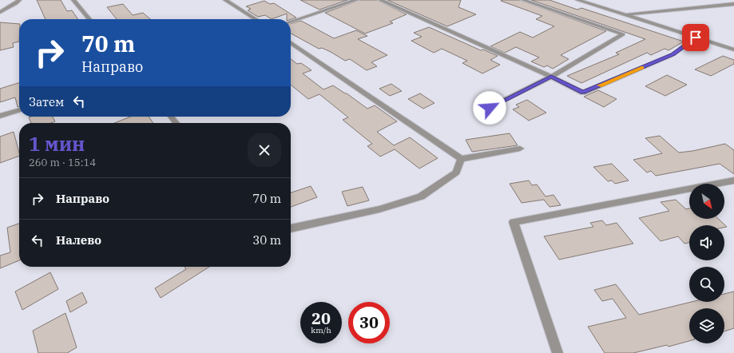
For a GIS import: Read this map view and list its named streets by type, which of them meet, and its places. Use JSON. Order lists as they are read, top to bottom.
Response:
{
  "north": "bottom right",
  "page": {
    "turn": ["70 m", "Направо"],
    "then": "Затем",
    "heading": ["1 мин", "260 m · 15:14"],
    "list": [
      {
        "name": "Направо",
        "value": "70 m"
      },
      {
        "name": "Налево",
        "value": "30 m"
      }
    ],
    "speed": "20 km/h",
    "limit": "30"
  }
}
